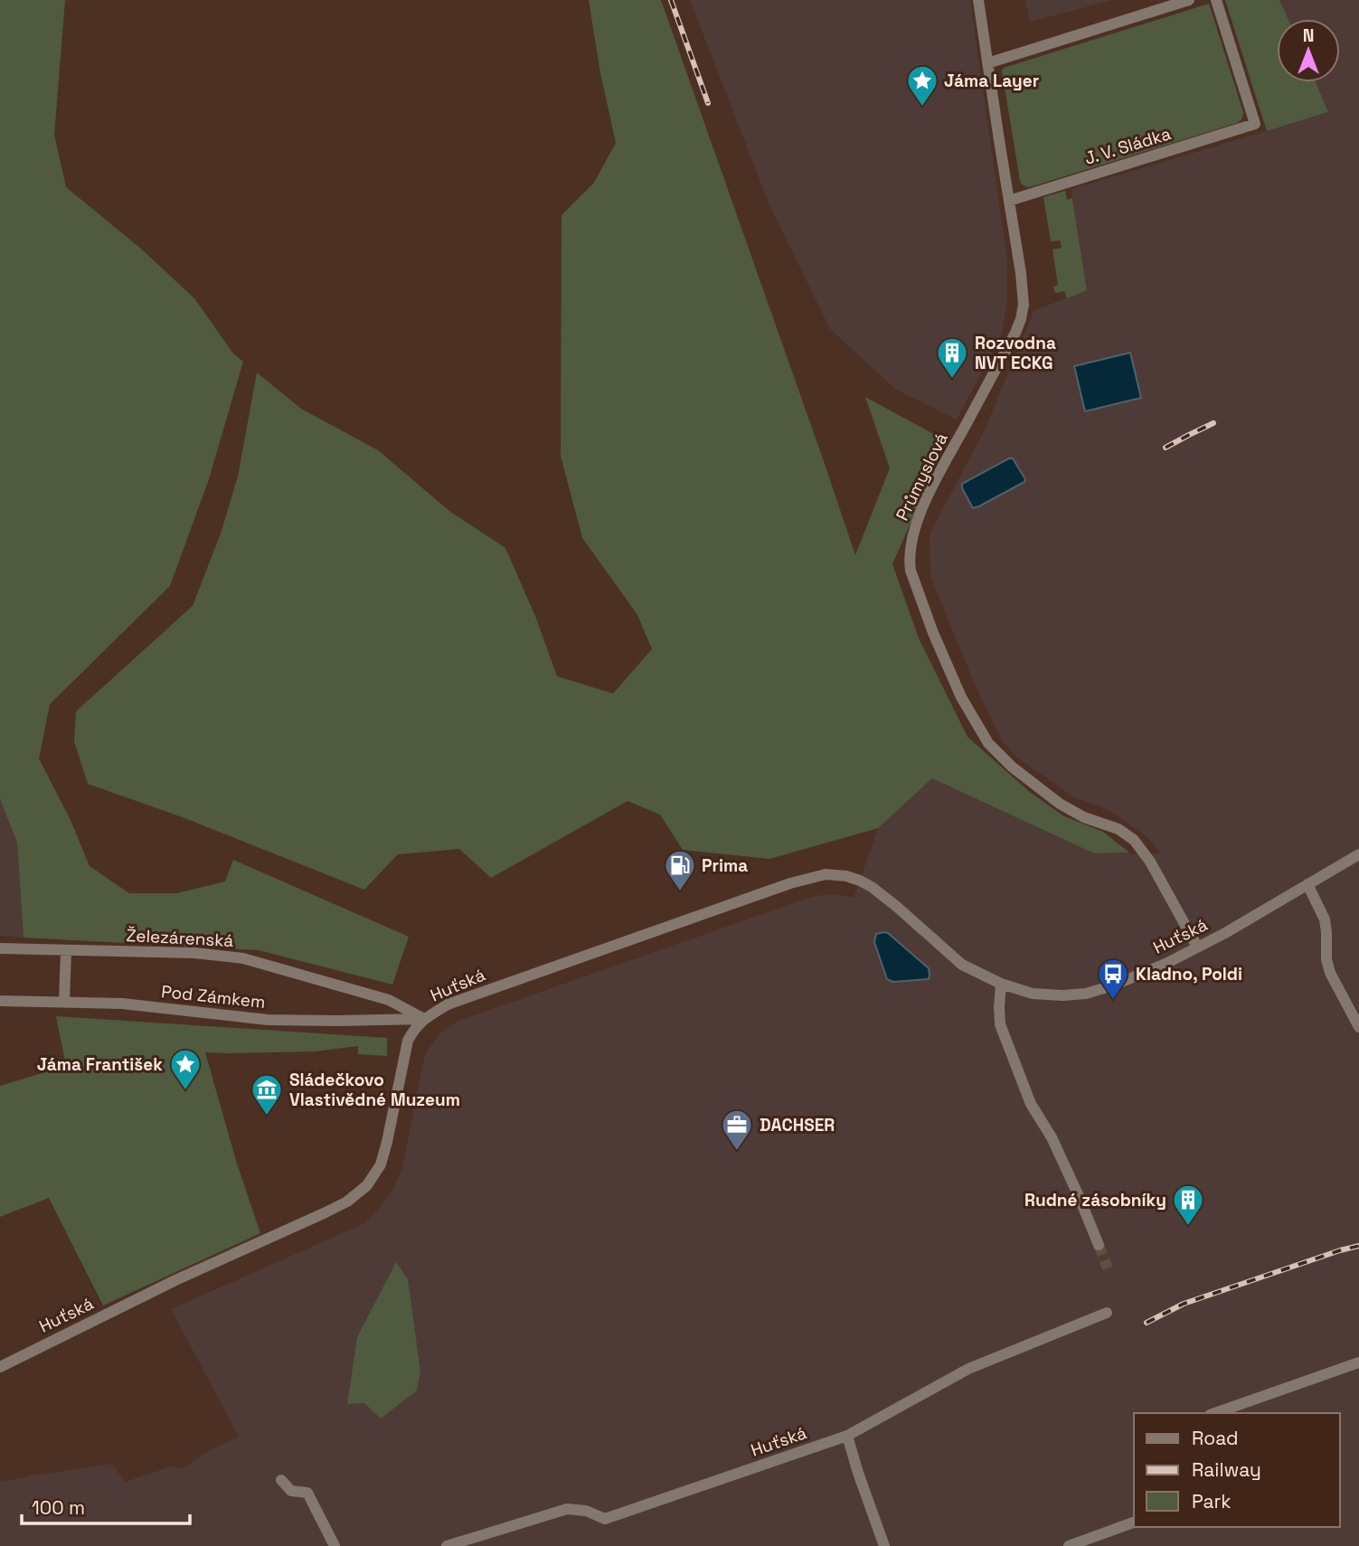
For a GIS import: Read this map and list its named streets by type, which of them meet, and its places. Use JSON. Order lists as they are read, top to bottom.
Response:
{
  "streets": {
    "street": [
      "J. V. Sládka",
      "Průmyslová",
      "Huťská",
      "Železárenská",
      "Pod Zámkem"
    ]
  },
  "crossings": [
    ["J. V. Sládka", "Průmyslová"],
    ["Průmyslová", "Huťská"],
    ["Huťská", "Železárenská"],
    ["Huťská", "Pod Zámkem"],
    ["Železárenská", "Pod Zámkem"]
  ],
  "places": {
    "place": ["Jáma Layer", "Jáma František"],
    "building": ["Rozvodna NVT ECKG", "Rudné zásobníky"],
    "fuel station": ["Prima"],
    "bus stop": ["Kladno, Poldi"],
    "museum": ["Sládečkovo Vlastivědné Muzeum"],
    "office": ["DACHSER"]
  },
  "legend": ["Road", "Railway", "Park"],
  "scale_bar": "100 m",
  "north": "top"
}
